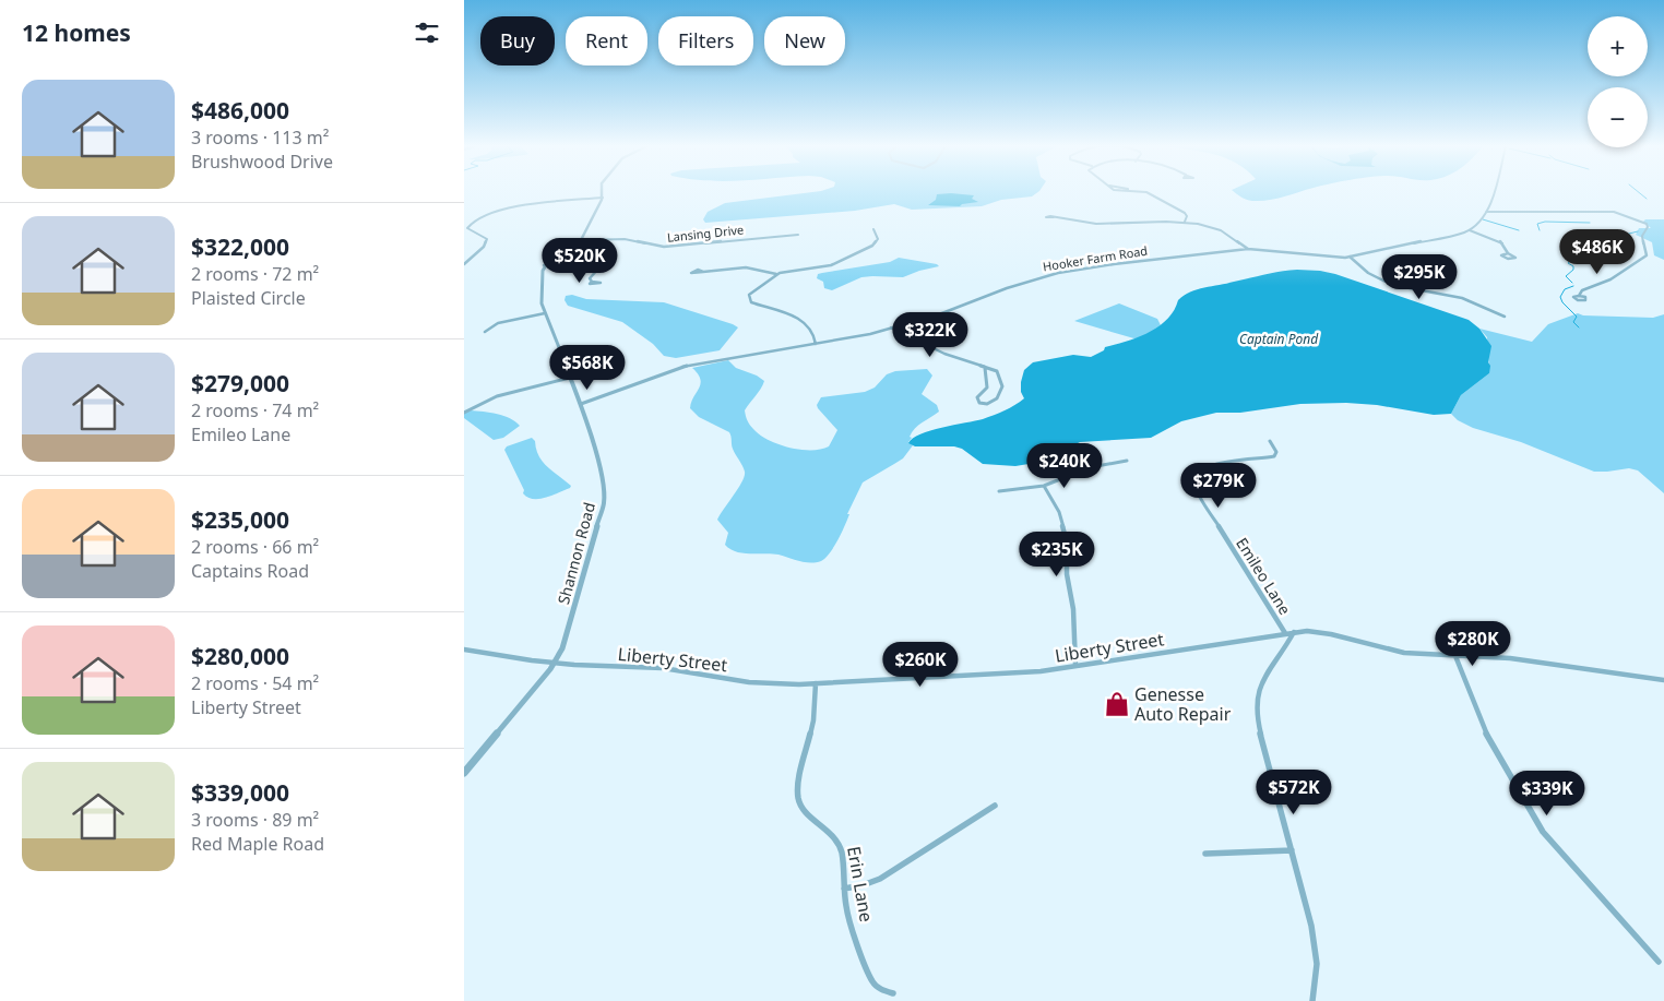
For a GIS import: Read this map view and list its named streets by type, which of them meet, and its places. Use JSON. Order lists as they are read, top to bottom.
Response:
{
  "streets": {
    "street": [
      "Lansing Drive",
      "Hooker Farm Road",
      "Shannon Road",
      "Emileo Lane",
      "Liberty Street",
      "Erin Lane"
    ]
  },
  "crossings": [
    ["Hooker Farm Road", "Shannon Road"],
    ["Shannon Road", "Liberty Street"],
    ["Emileo Lane", "Liberty Street"],
    ["Liberty Street", "Erin Lane"]
  ],
  "water": ["Captain Pond"],
  "places": {
    "shop": ["Genesse Auto Repair"]
  },
  "page": {
    "heading": "12 homes",
    "map_buttons": ["+", "−"],
    "chip": [
      "Buy",
      "Rent",
      "Filters",
      "New"
    ],
    "list": [
      {
        "name": "$486,000",
        "note": "3 rooms · 113 m² · Brushwood Drive"
      },
      {
        "name": "$322,000",
        "note": "2 rooms · 72 m² · Plaisted Circle"
      },
      {
        "name": "$279,000",
        "note": "2 rooms · 74 m² · Emileo Lane"
      },
      {
        "name": "$235,000",
        "note": "2 rooms · 66 m² · Captains Road"
      },
      {
        "name": "$280,000",
        "note": "2 rooms · 54 m² · Liberty Street"
      },
      {
        "name": "$339,000",
        "note": "3 rooms · 89 m² · Red Maple Road"
      }
    ],
    "price": [
      "$486K",
      "$520K",
      "$295K",
      "$322K",
      "$568K",
      "$240K",
      "$279K",
      "$235K",
      "$280K",
      "$260K",
      "$572K",
      "$339K"
    ]
  }
}
